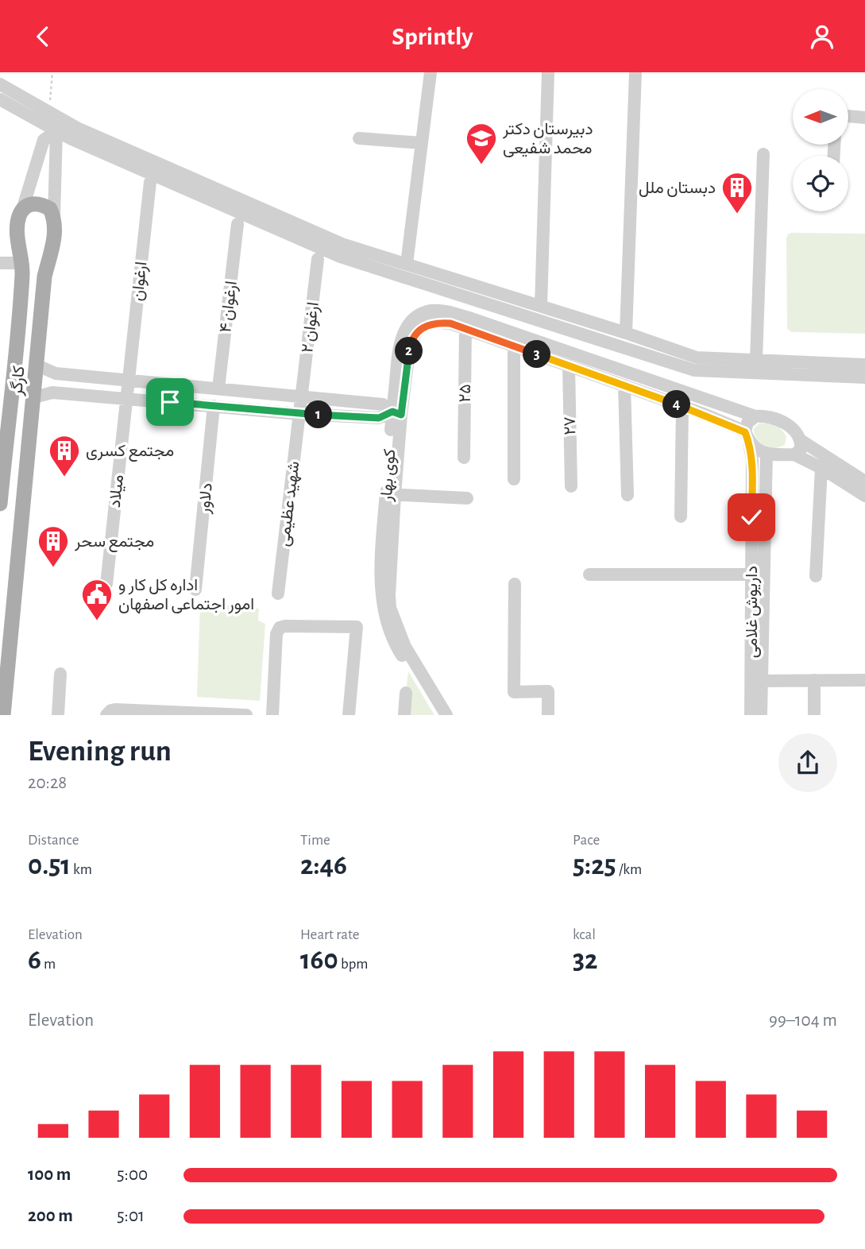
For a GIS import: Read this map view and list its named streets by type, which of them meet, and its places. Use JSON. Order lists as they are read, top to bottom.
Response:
{
  "streets": {
    "main road": ["کارگر"],
    "street": [
      "ارغوان",
      "ارغوان ۴",
      "ارغوان ۲",
      "۲۵",
      "۲۷",
      "کوی بهار",
      "میلاد",
      "دلاور",
      "شهید عظیمی",
      "داریوش غلامی"
    ]
  },
  "crossings": [
    ["ارغوان", "میلاد"],
    ["ارغوان ۲", "شهید عظیمی"],
    ["۲۵", "کوی بهار"],
    ["۲۷", "کوی بهار"],
    ["کوی بهار", "داریوش غلامی"]
  ],
  "places": {
    "school or university": ["دبیرستان دکتر محمد شفیعی"],
    "building": ["دبستان ملل", "مجتمع کسری", "مجتمع سحر"],
    "public building": ["اداره کل کار و امور اجتماعی اصفهان"]
  },
  "north": "left",
  "page": {
    "header": "Sprintly",
    "pins": [
      "2",
      "3",
      "4",
      "1"
    ],
    "heading": ["Evening run", "20:28"],
    "stats": [
      ["Distance", "0.51 km"],
      ["Time", "2:46"],
      ["Pace", "5:25 /km"],
      ["Elevation", "6 m"],
      ["Heart rate", "160 bpm"],
      ["kcal", "32"]
    ],
    "chart": ["Elevation", "99–104 m"],
    "list": [
      {
        "name": "100 m",
        "note": "5:00"
      },
      {
        "name": "200 m",
        "note": "5:01"
      }
    ]
  }
}
